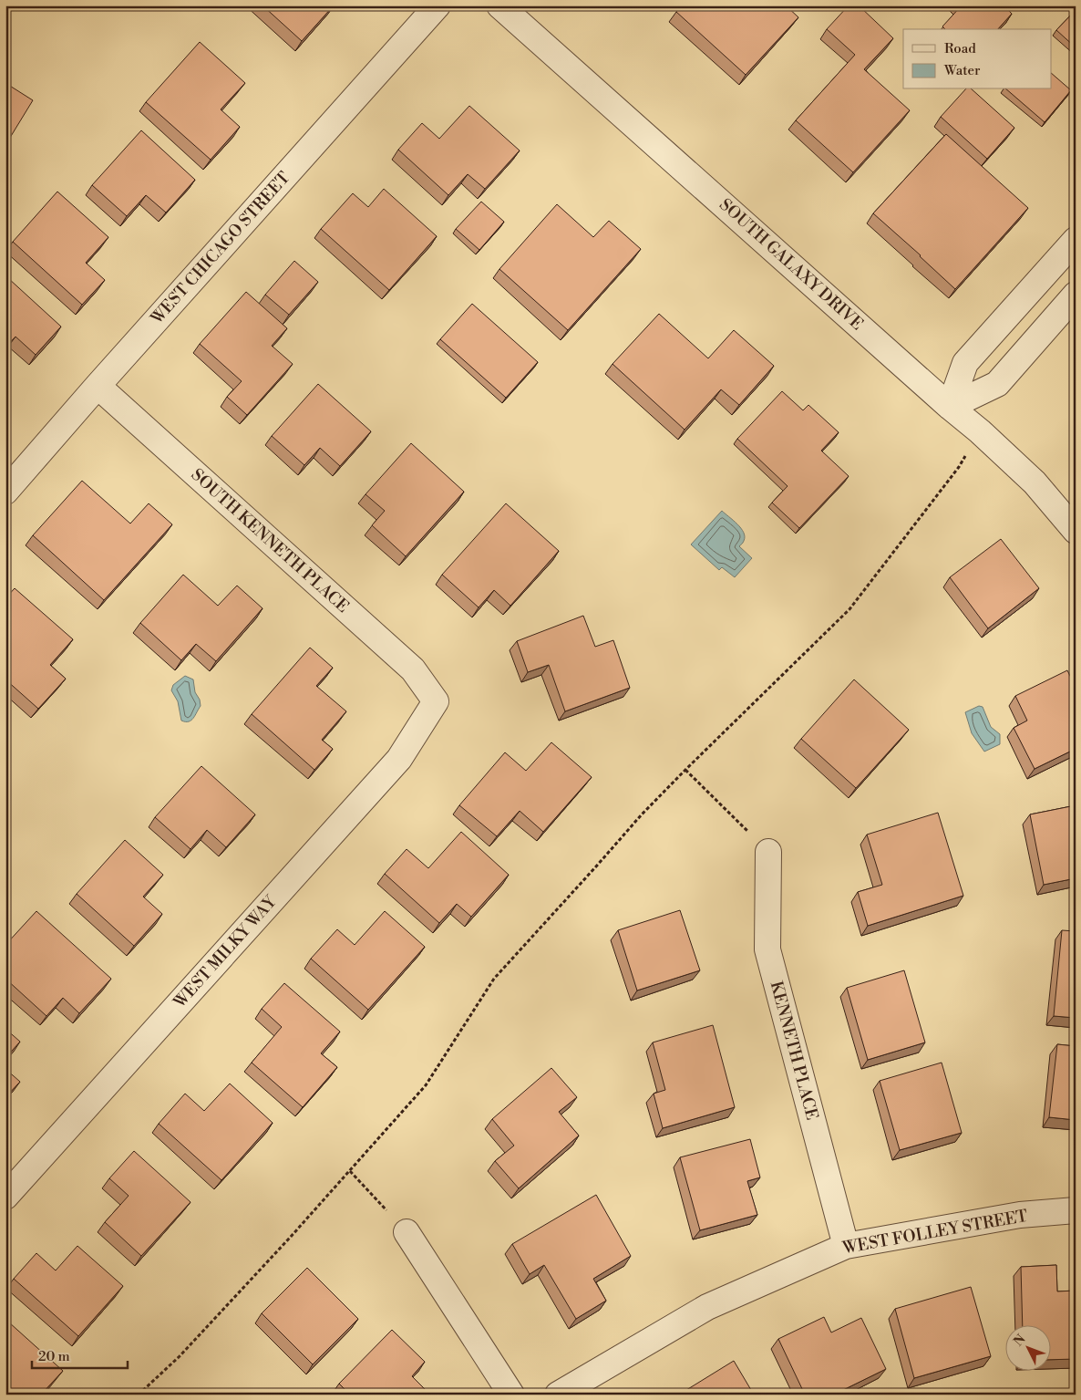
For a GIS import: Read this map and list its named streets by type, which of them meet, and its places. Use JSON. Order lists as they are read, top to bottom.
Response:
{
  "streets": {
    "street": [
      "WEST CHICAGO STREET",
      "SOUTH GALAXY DRIVE",
      "SOUTH KENNETH PLACE",
      "WEST MILKY WAY",
      "KENNETH PLACE",
      "WEST FOLLEY STREET"
    ]
  },
  "crossings": [
    ["WEST CHICAGO STREET", "SOUTH KENNETH PLACE"],
    ["SOUTH KENNETH PLACE", "WEST MILKY WAY"],
    ["KENNETH PLACE", "WEST FOLLEY STREET"]
  ],
  "legend": ["Road", "Water"],
  "scale_bar": "20 m",
  "north": "top left"
}
